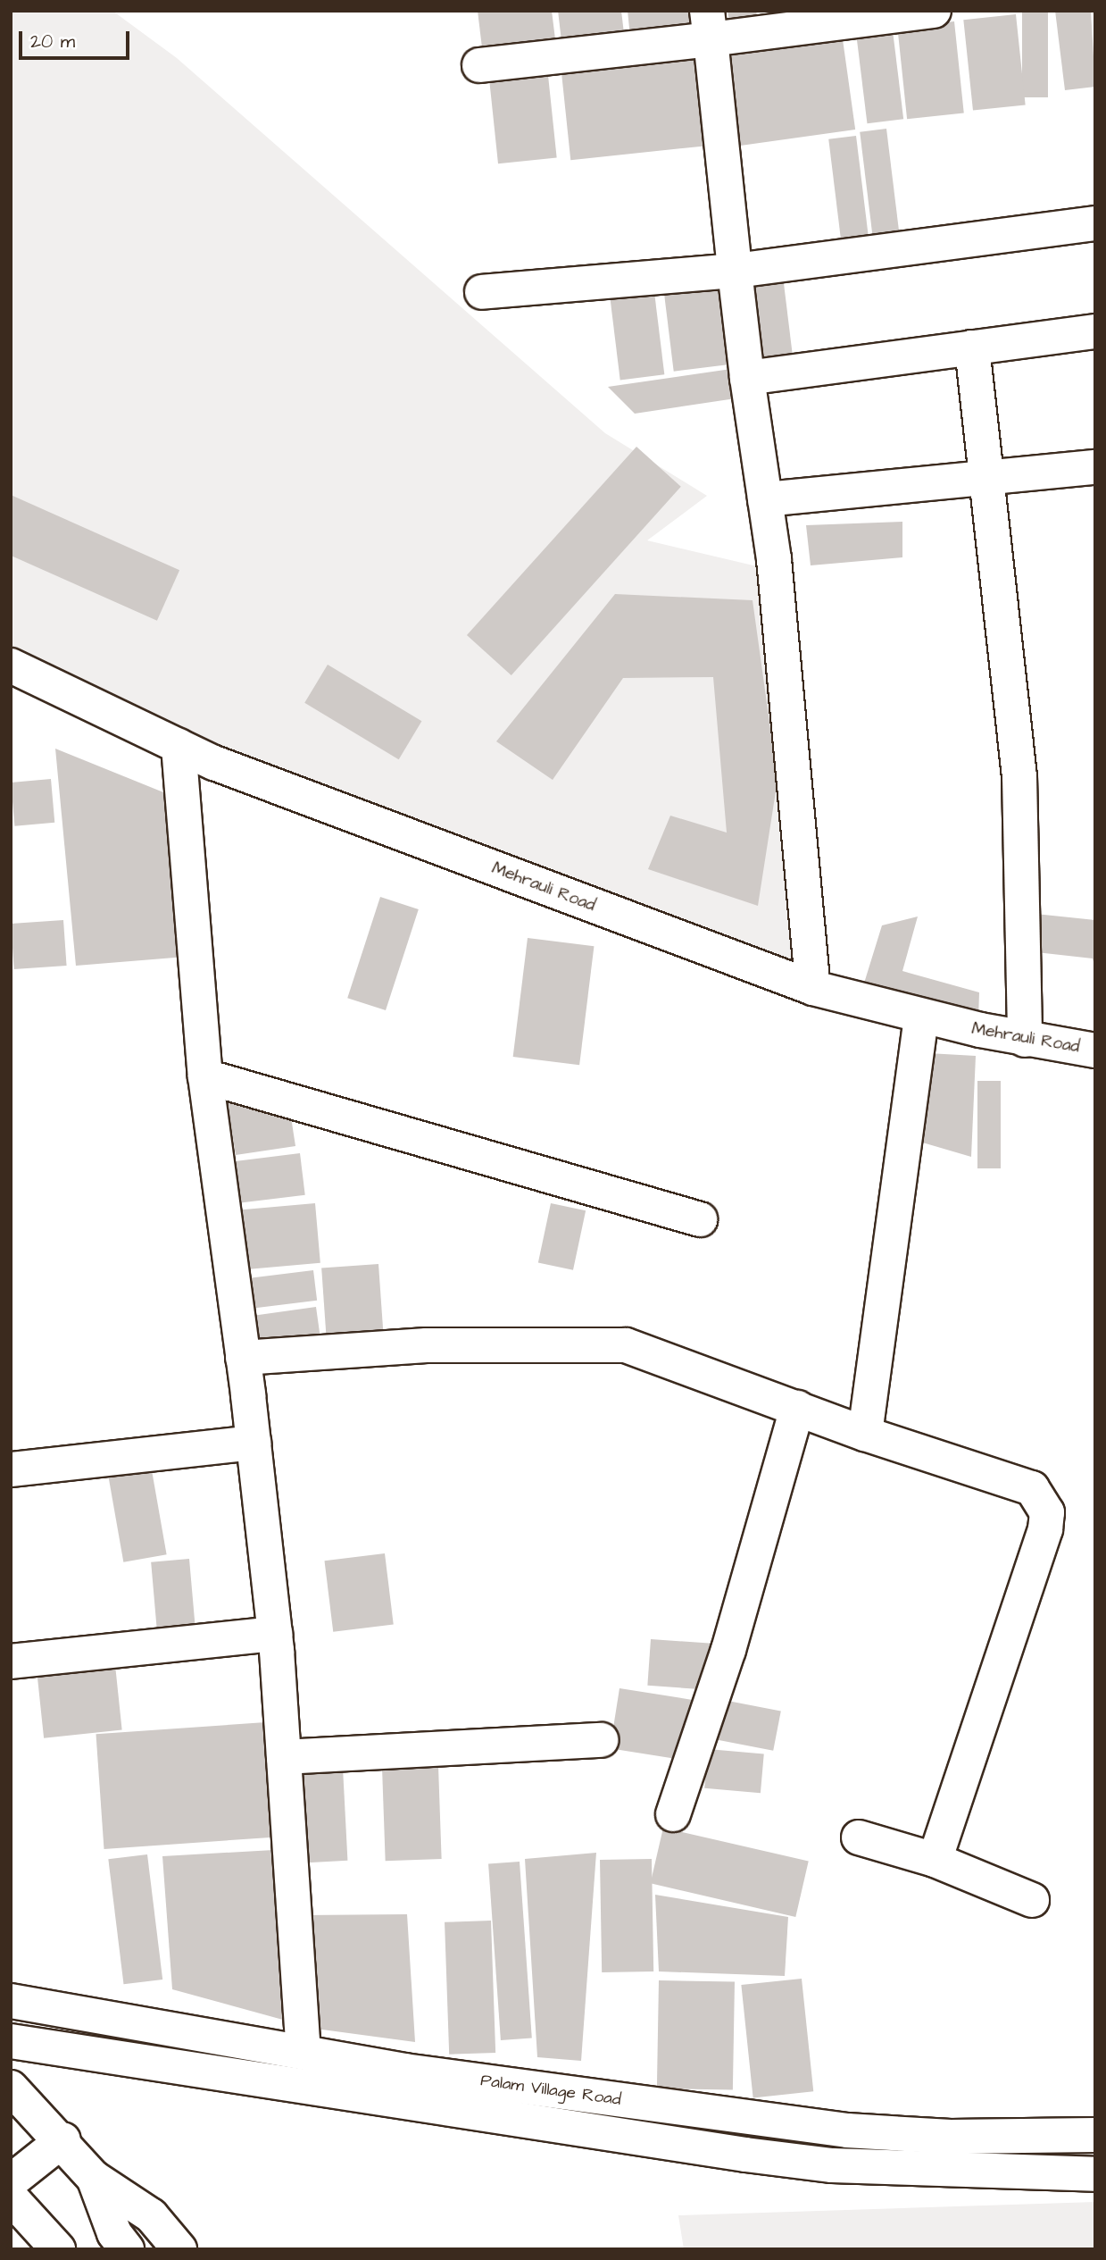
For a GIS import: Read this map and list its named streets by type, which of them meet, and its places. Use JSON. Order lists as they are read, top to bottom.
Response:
{
  "streets": {
    "street": ["Mehrauli Road", "Palam Village Road"]
  },
  "scale_bar": "20 m"
}
